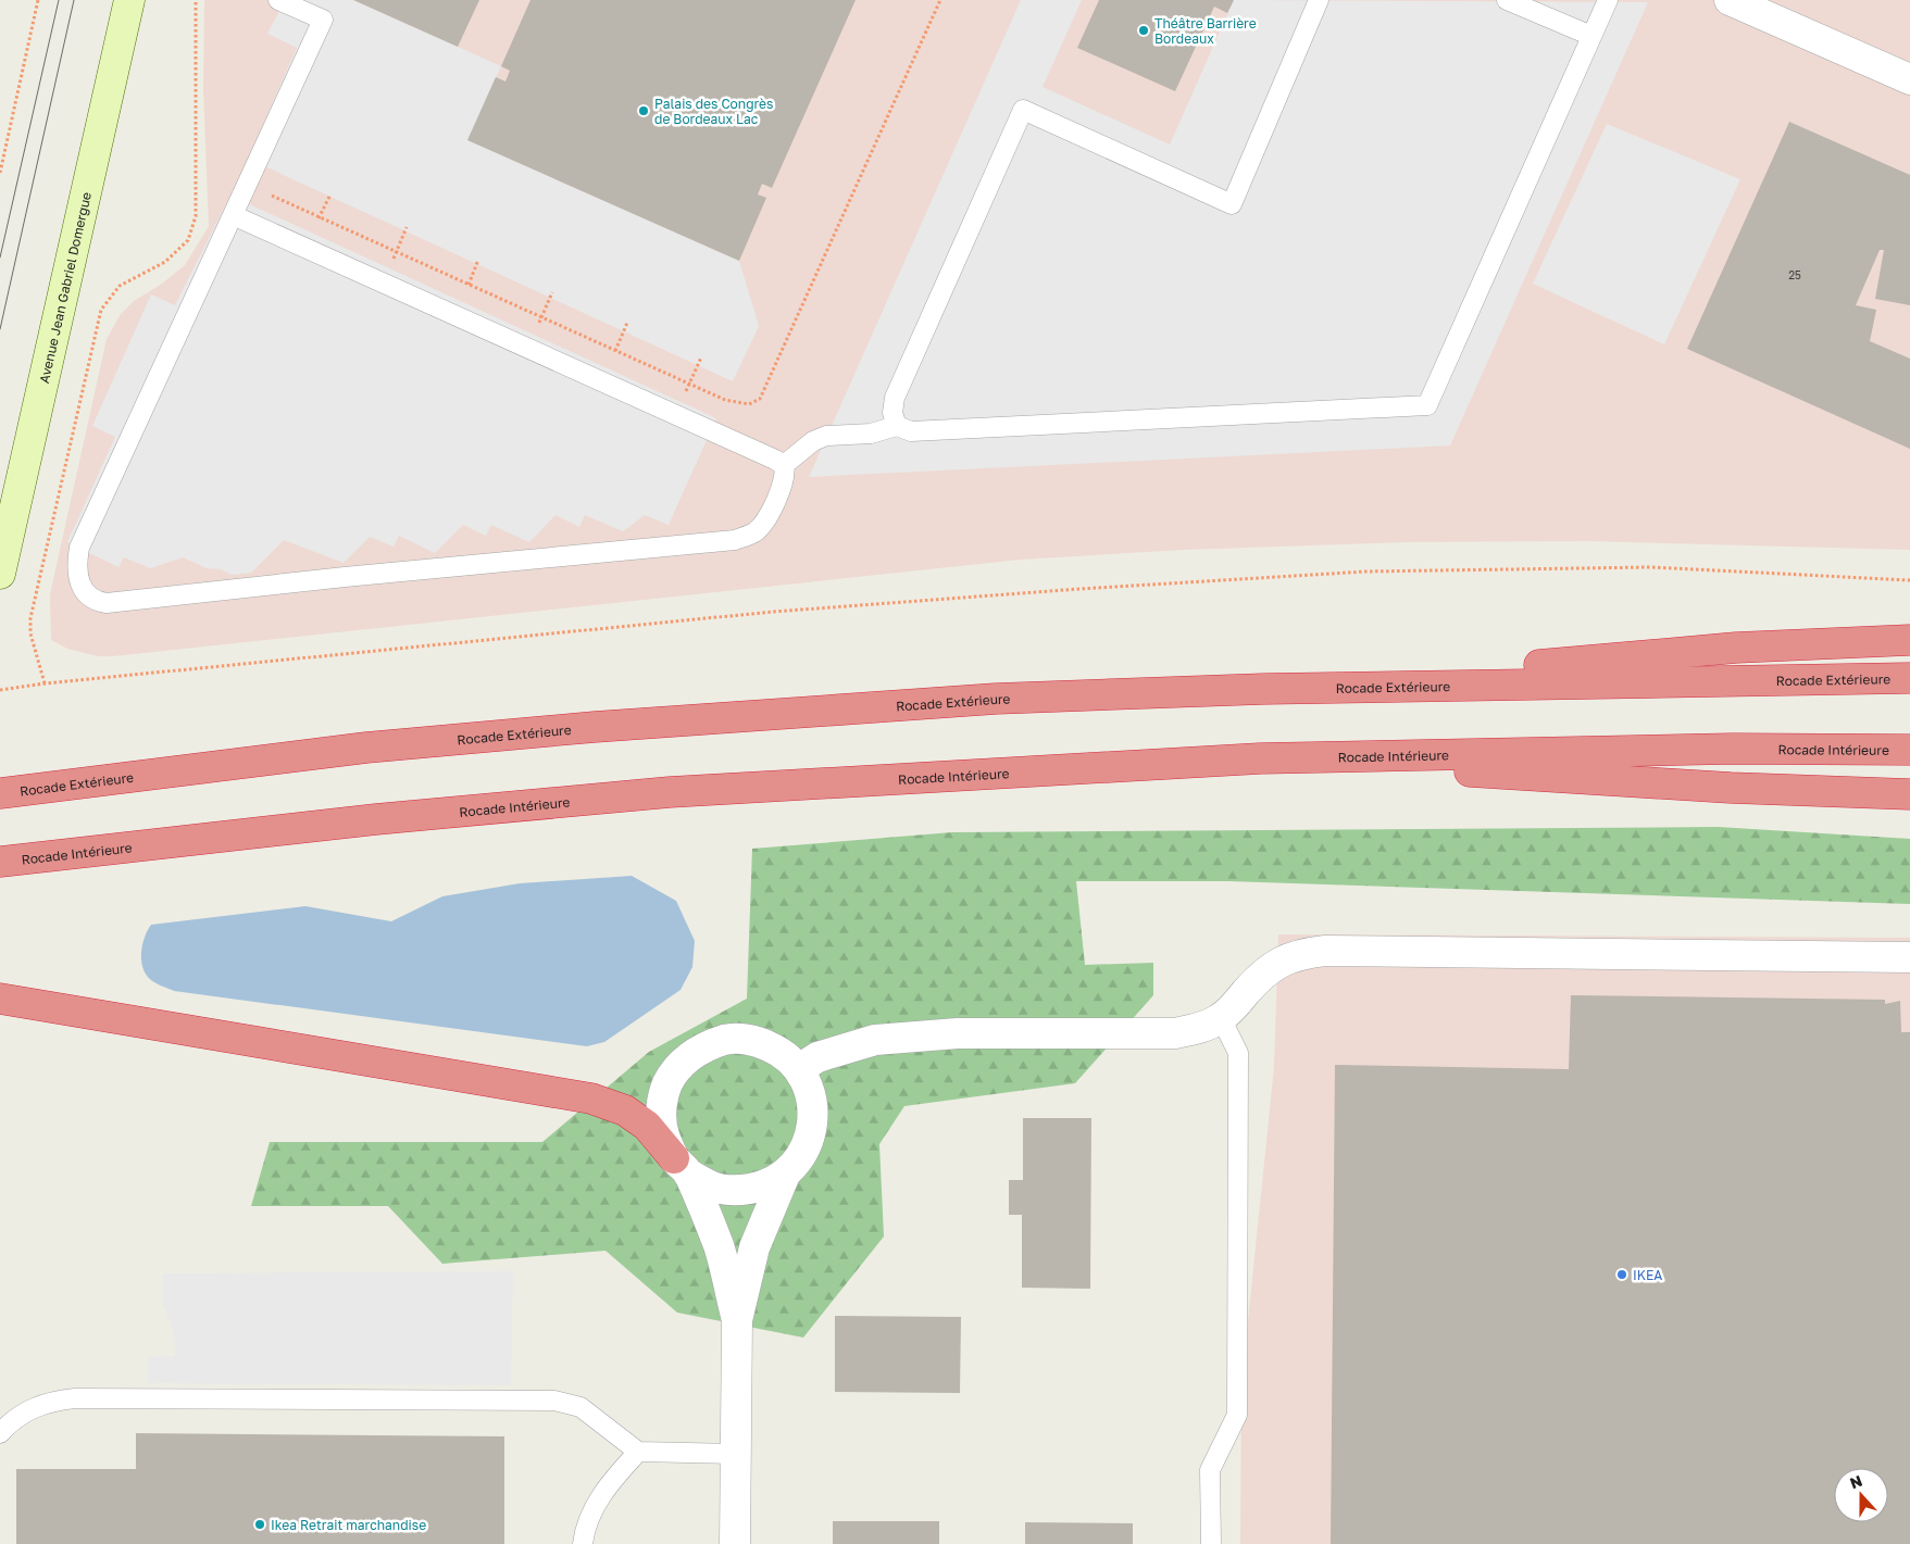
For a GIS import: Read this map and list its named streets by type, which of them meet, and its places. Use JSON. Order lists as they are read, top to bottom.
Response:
{
  "streets": {
    "highway": ["Rocade Extérieure", "Rocade Intérieure"],
    "street": ["Avenue Jean Gabriel Domergue"]
  },
  "places": [
    "Théâtre Barrière Bordeaux",
    "Palais des Congrès de Bordeaux Lac",
    "IKEA",
    "Ikea Retrait marchandise"
  ],
  "house_numbers": ["25"],
  "north": "top"
}
